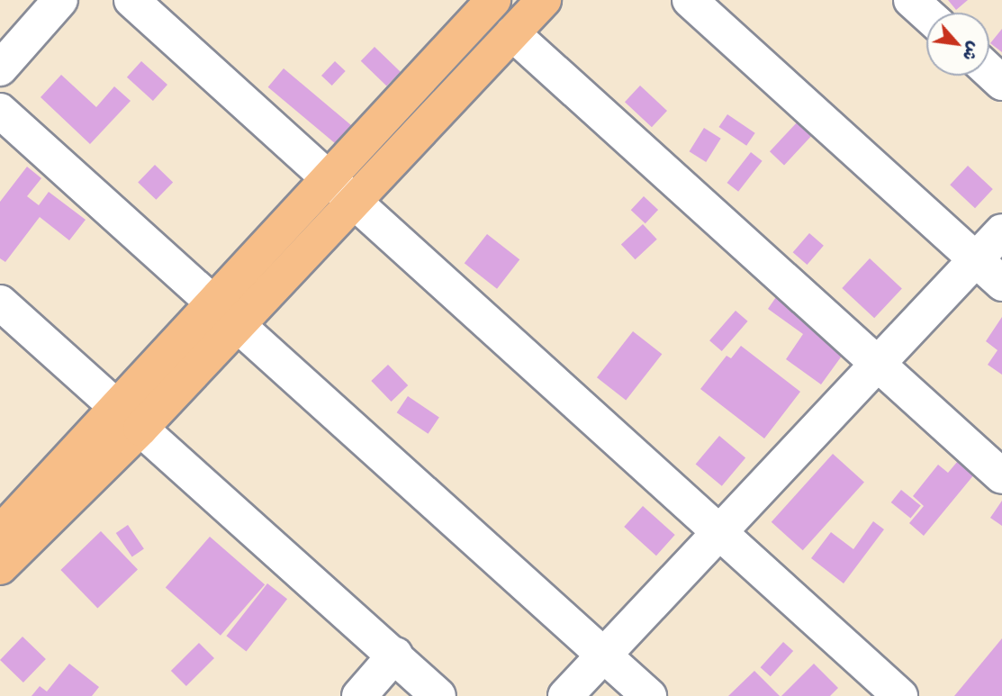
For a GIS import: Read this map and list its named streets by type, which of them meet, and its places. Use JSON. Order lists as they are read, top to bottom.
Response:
{
  "north": "bottom right"
}
